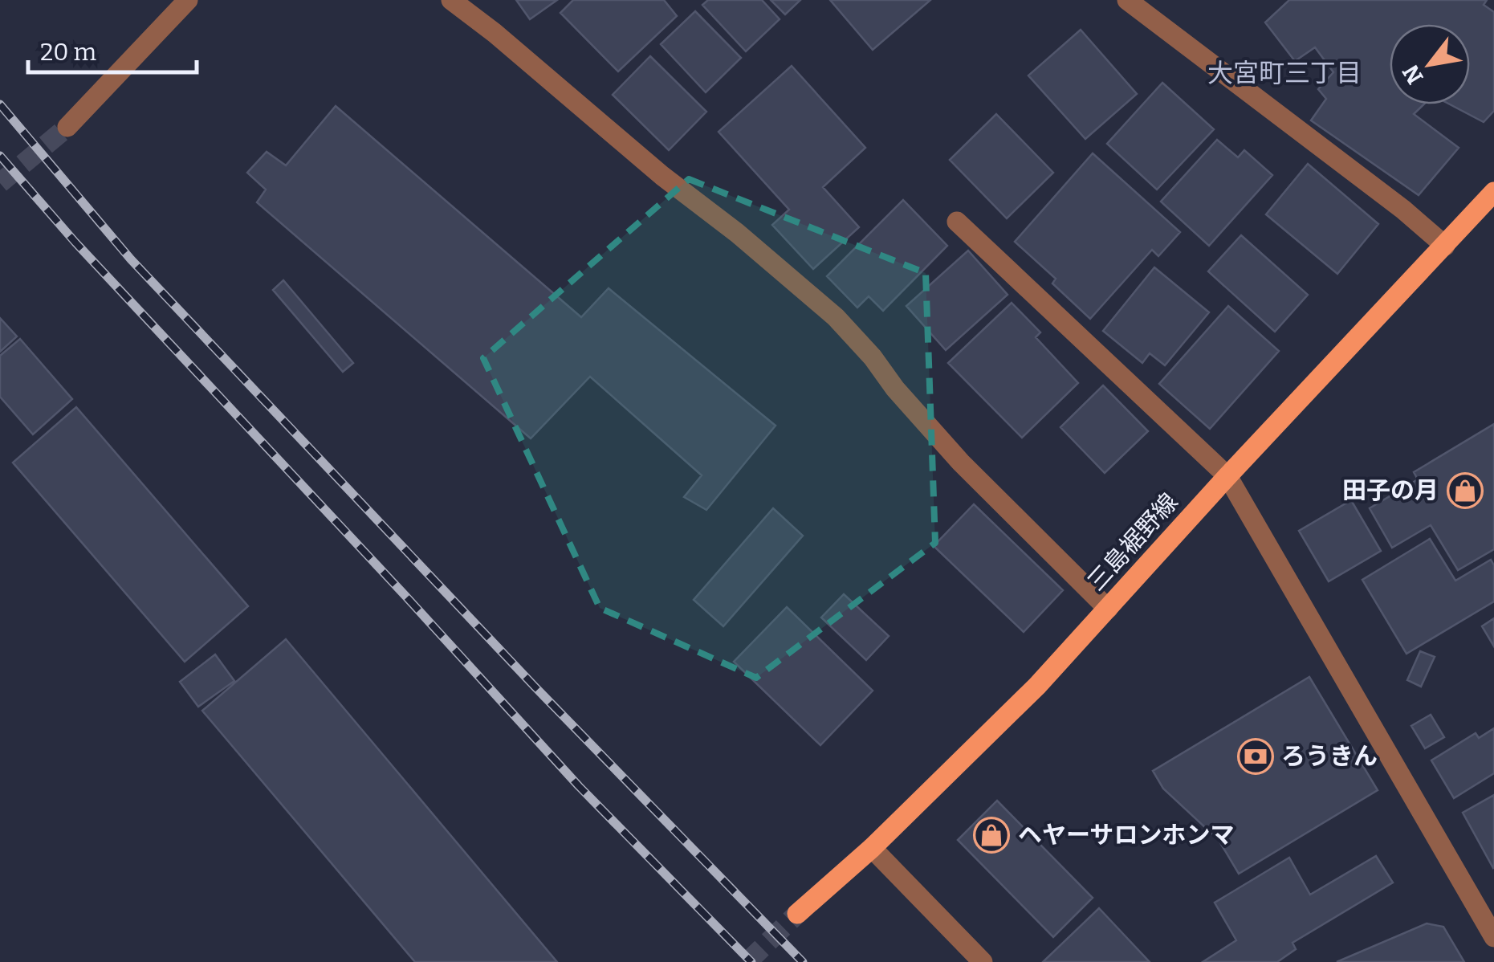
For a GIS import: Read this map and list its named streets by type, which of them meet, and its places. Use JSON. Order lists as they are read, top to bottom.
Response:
{
  "streets": {
    "main road": ["三島裾野線"]
  },
  "districts": ["大宮町三丁目"],
  "places": {
    "shop": ["田子の月", "ヘヤーサロンホンマ"],
    "bank": ["ろうきん"]
  },
  "scale_bar": "20 m",
  "north": "bottom left"
}
